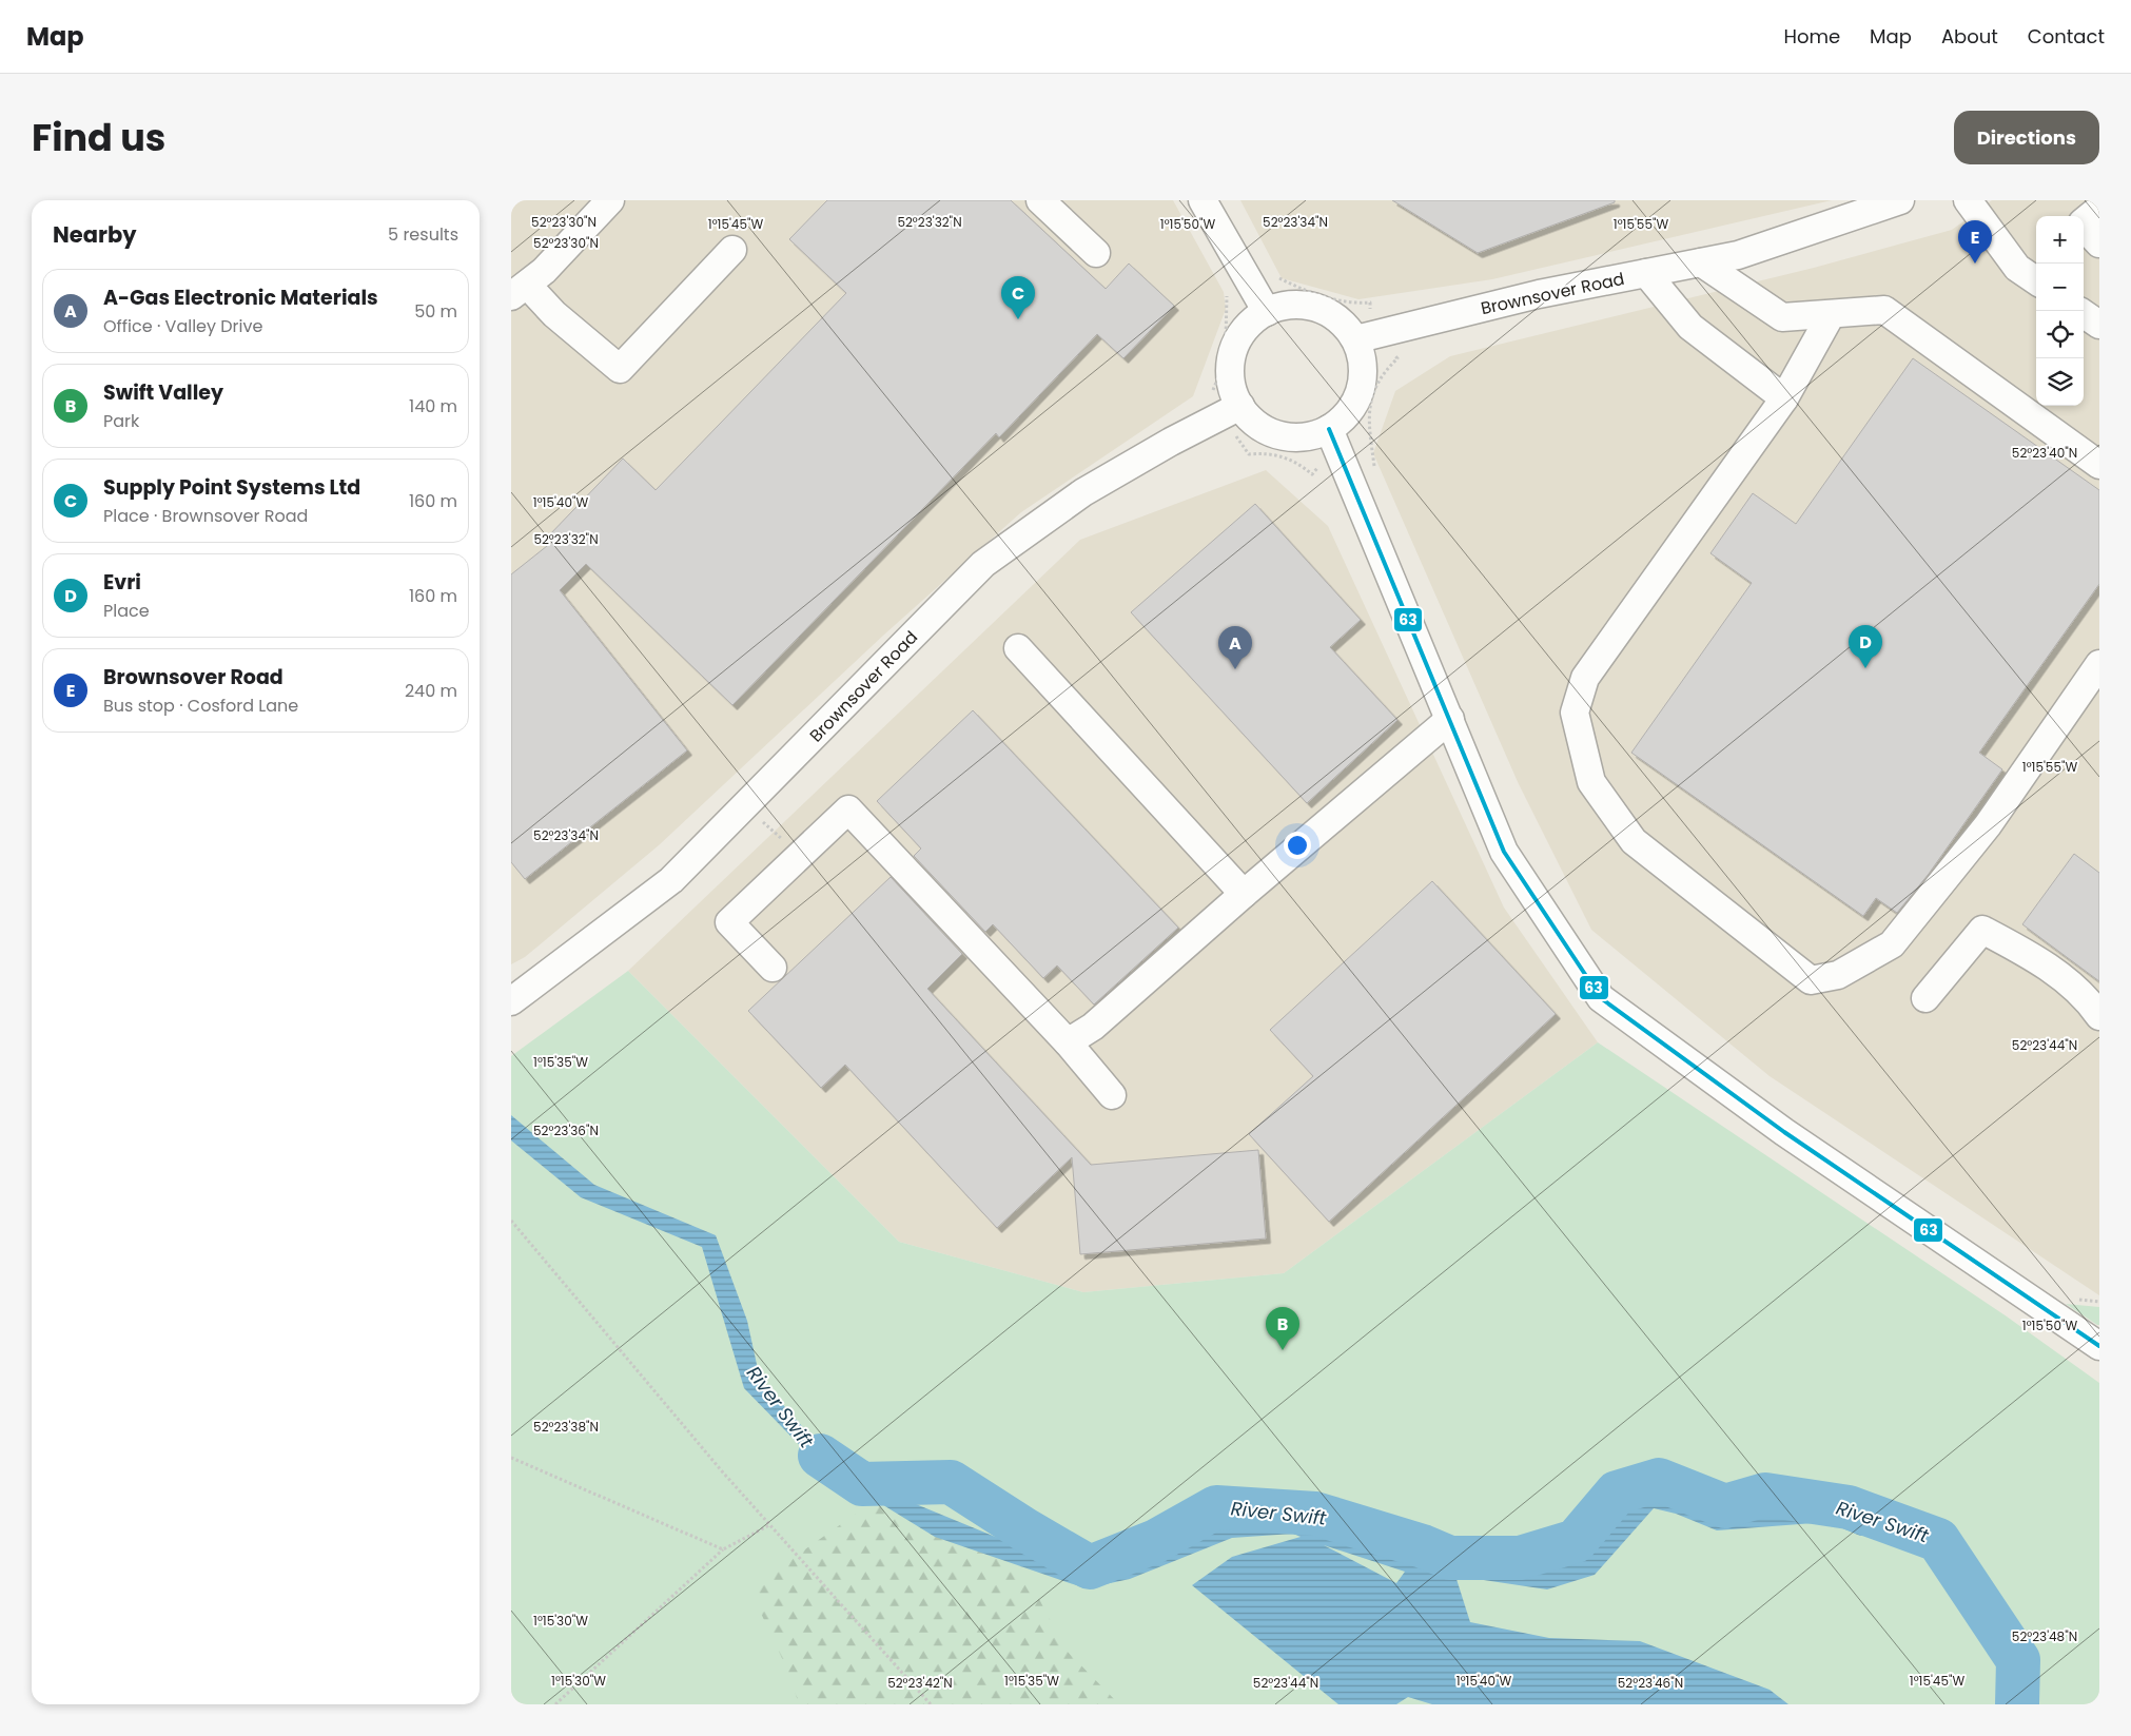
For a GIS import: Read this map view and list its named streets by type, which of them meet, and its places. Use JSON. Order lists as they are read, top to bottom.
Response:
{
  "streets": {
    "street": ["Brownsover Road"]
  },
  "water": ["River Swift"],
  "lines": ["transit line 63"],
  "page": {
    "header": "Map",
    "nav": [
      "Home",
      "Map",
      "About",
      "Contact"
    ],
    "title": "Find us",
    "buttons": "Directions",
    "heading": ["Nearby", "5 results"],
    "map_buttons": ["+", "−"],
    "pins": [
      "E",
      "C",
      "D",
      "A",
      "B"
    ],
    "list": [
      {
        "mark": "A",
        "name": "A-Gas Electronic Materials",
        "note": "Office · Valley Drive",
        "value": "50 m"
      },
      {
        "mark": "B",
        "name": "Swift Valley",
        "note": "Park",
        "value": "140 m"
      },
      {
        "mark": "C",
        "name": "Supply Point Systems Ltd",
        "note": "Place · Brownsover Road",
        "value": "160 m"
      },
      {
        "mark": "D",
        "name": "Evri",
        "note": "Place",
        "value": "160 m"
      },
      {
        "mark": "E",
        "name": "Brownsover Road",
        "note": "Bus stop · Cosford Lane",
        "value": "240 m"
      }
    ]
  },
  "coordinates": [
    "52°23'32\"N",
    "52°23'30\"N",
    "52°23'34\"N",
    "1°15'45\"W",
    "1°15'55\"W",
    "1°15'50\"W",
    "52°23'40\"N",
    "1°15'40\"W",
    "52°23'44\"N",
    "1°15'35\"W",
    "52°23'36\"N",
    "52°23'38\"N",
    "1°15'30\"W",
    "52°23'48\"N",
    "52°23'42\"N",
    "52°23'46\"N"
  ]
}
